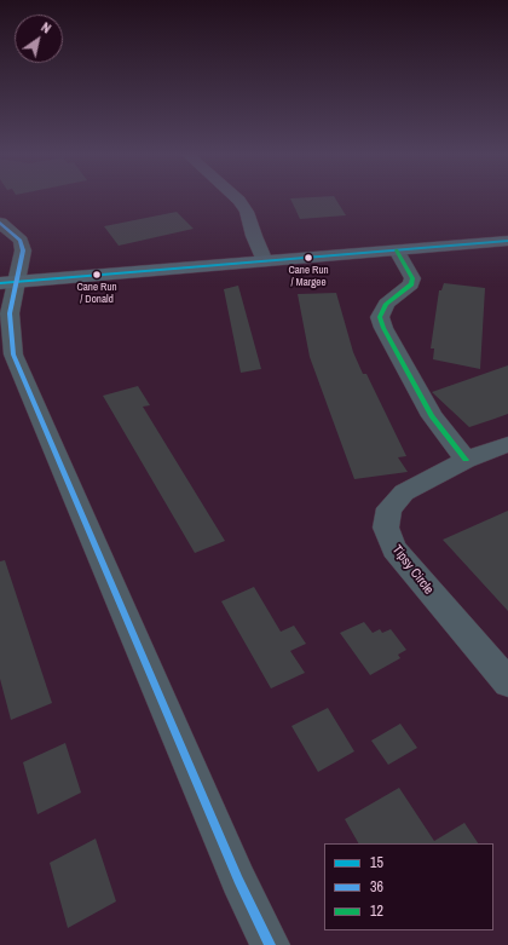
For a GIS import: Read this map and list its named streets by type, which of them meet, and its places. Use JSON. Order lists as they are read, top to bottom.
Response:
{
  "streets": {
    "street": ["Tipsy Circle"]
  },
  "places": ["Cane Run / Margee", "Cane Run / Donald"],
  "lines": ["transit line 36", "transit line 15", "transit line 12"],
  "legend": ["15", "36", "12"],
  "north": "top right"
}
